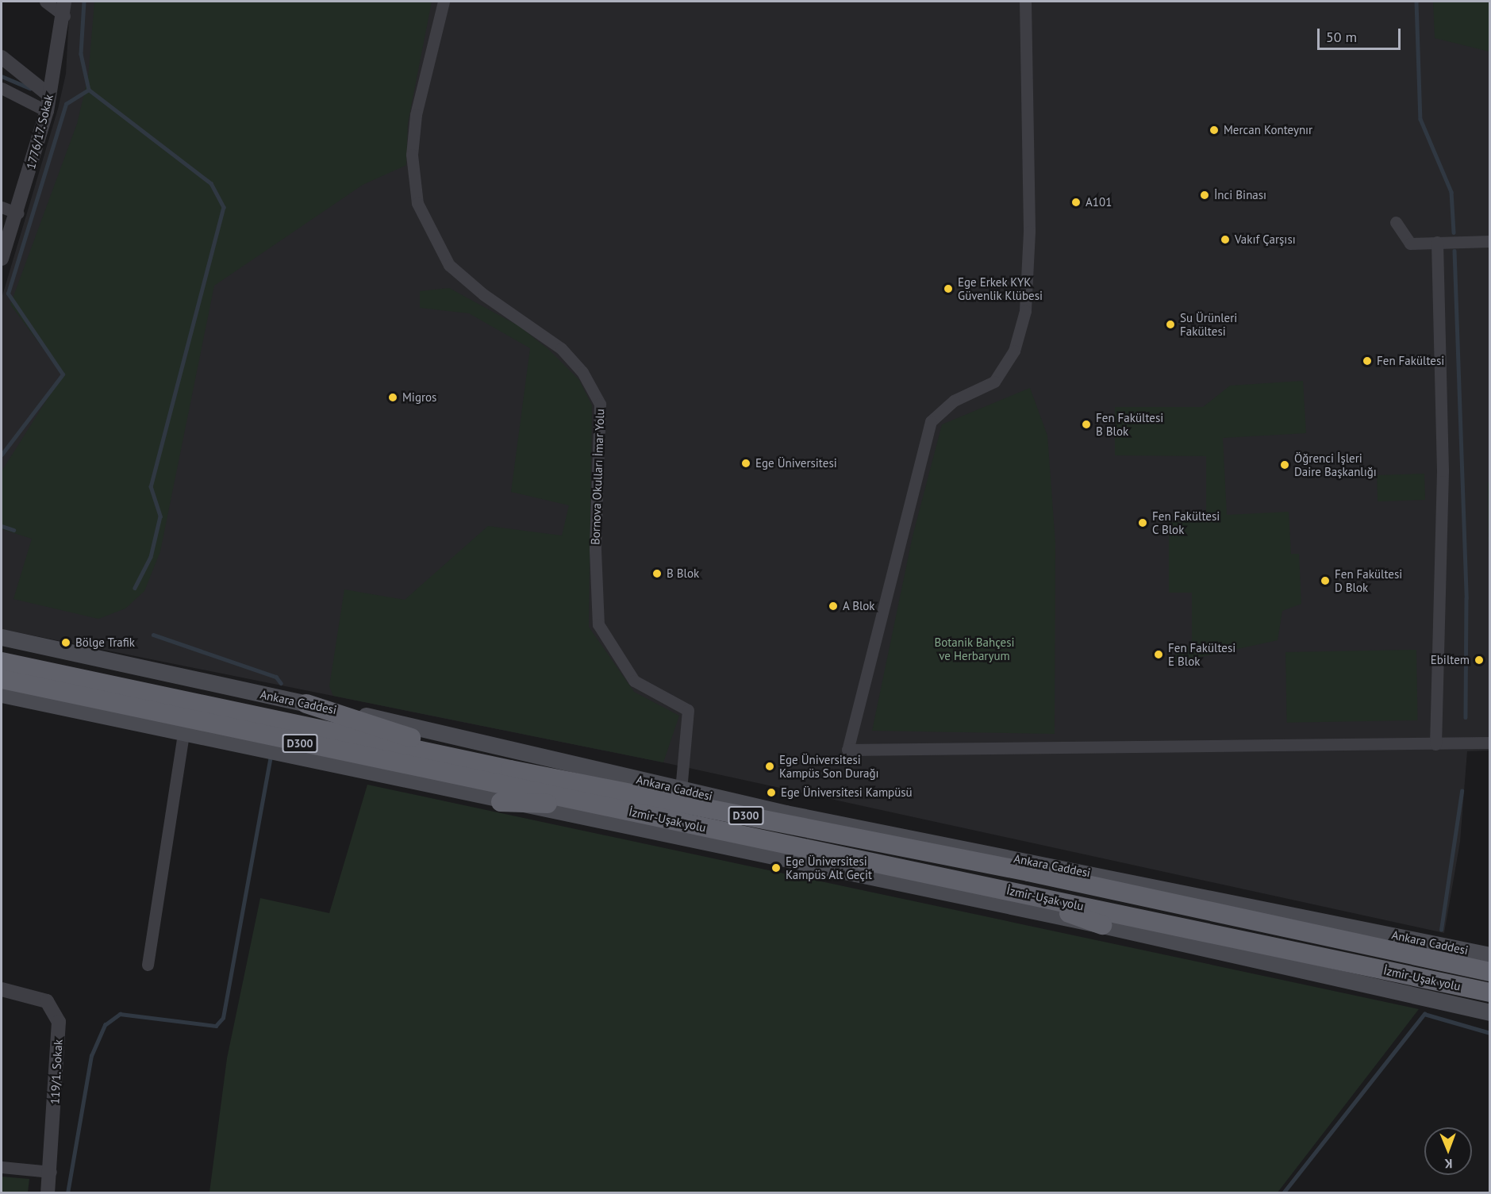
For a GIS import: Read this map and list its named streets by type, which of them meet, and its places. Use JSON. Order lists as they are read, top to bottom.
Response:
{
  "streets": {
    "highway": ["Ankara Caddesi", "D300", "İzmir-Uşak yolu"],
    "street": ["1776/17. Sokak", "Bornova Okulları İmar Yolu", "119/1. Sokak"]
  },
  "crossings": [
    ["Bornova Okulları İmar Yolu", "Ankara Caddesi"],
    ["D300", "İzmir-Uşak yolu"]
  ],
  "parks": ["Botanik Bahçesi ve Herbaryum"],
  "places": [
    "Mercan Konteynır",
    "İnci Binası",
    "A101",
    "Vakıf Çarşısı",
    "Ege Erkek KYK Güvenlik Klübesi",
    "Su Ürünleri Fakültesi",
    "Fen Fakültesi",
    "Migros",
    "Fen Fakültesi B Blok",
    "Ege Üniversitesi",
    "Öğrenci İşleri Daire Başkanlığı",
    "Fen Fakültesi C Blok",
    "B Blok",
    "Fen Fakültesi D Blok",
    "A Blok",
    "Bölge Trafik",
    "Fen Fakültesi E Blok",
    "Ebiltem",
    "Ege Üniversitesi Kampüs Son Durağı",
    "Ege Üniversitesi Kampüsü",
    "Ege Üniversitesi Kampüs Alt Geçit"
  ],
  "scale_bar": "50 m",
  "north": "bottom"
}
